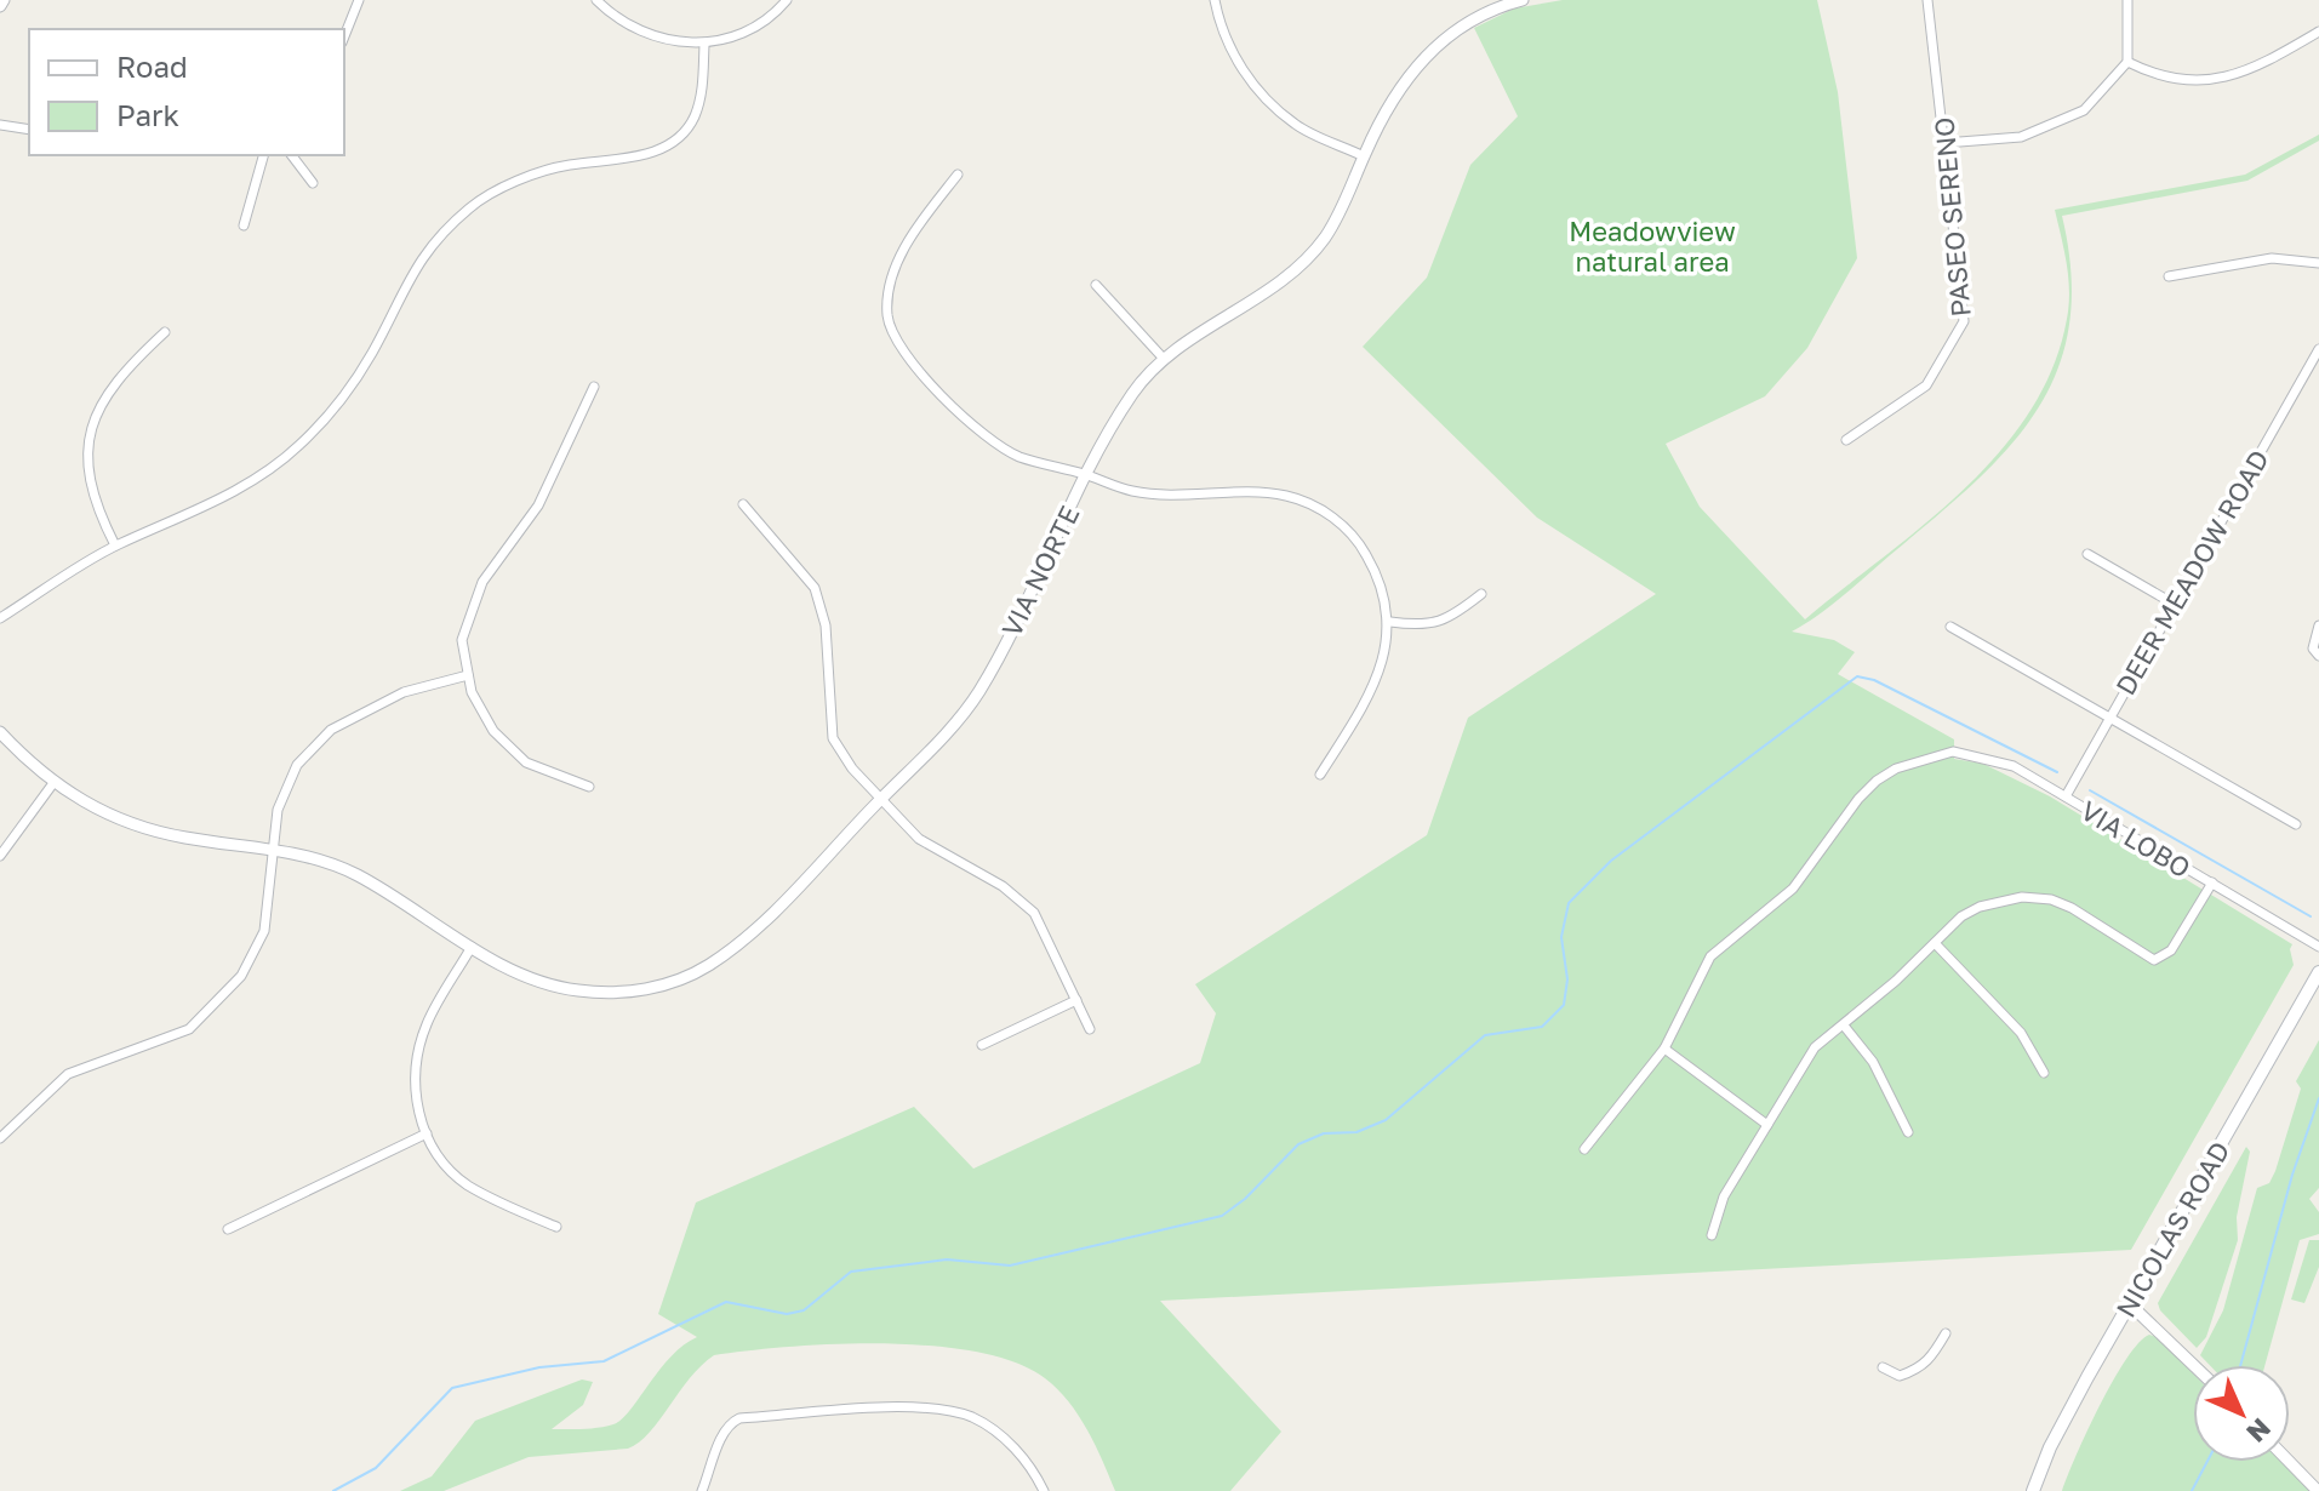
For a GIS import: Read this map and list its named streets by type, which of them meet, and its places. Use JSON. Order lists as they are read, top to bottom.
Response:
{
  "streets": {
    "main road": ["NICOLAS ROAD"],
    "street": [
      "PASEO SERENO",
      "VIA NORTE",
      "DEER MEADOW ROAD",
      "VIA LOBO"
    ]
  },
  "crossings": [
    ["DEER MEADOW ROAD", "VIA LOBO"]
  ],
  "parks": ["Meadowview natural area"],
  "legend": ["Road", "Park"],
  "north": "bottom right"
}
